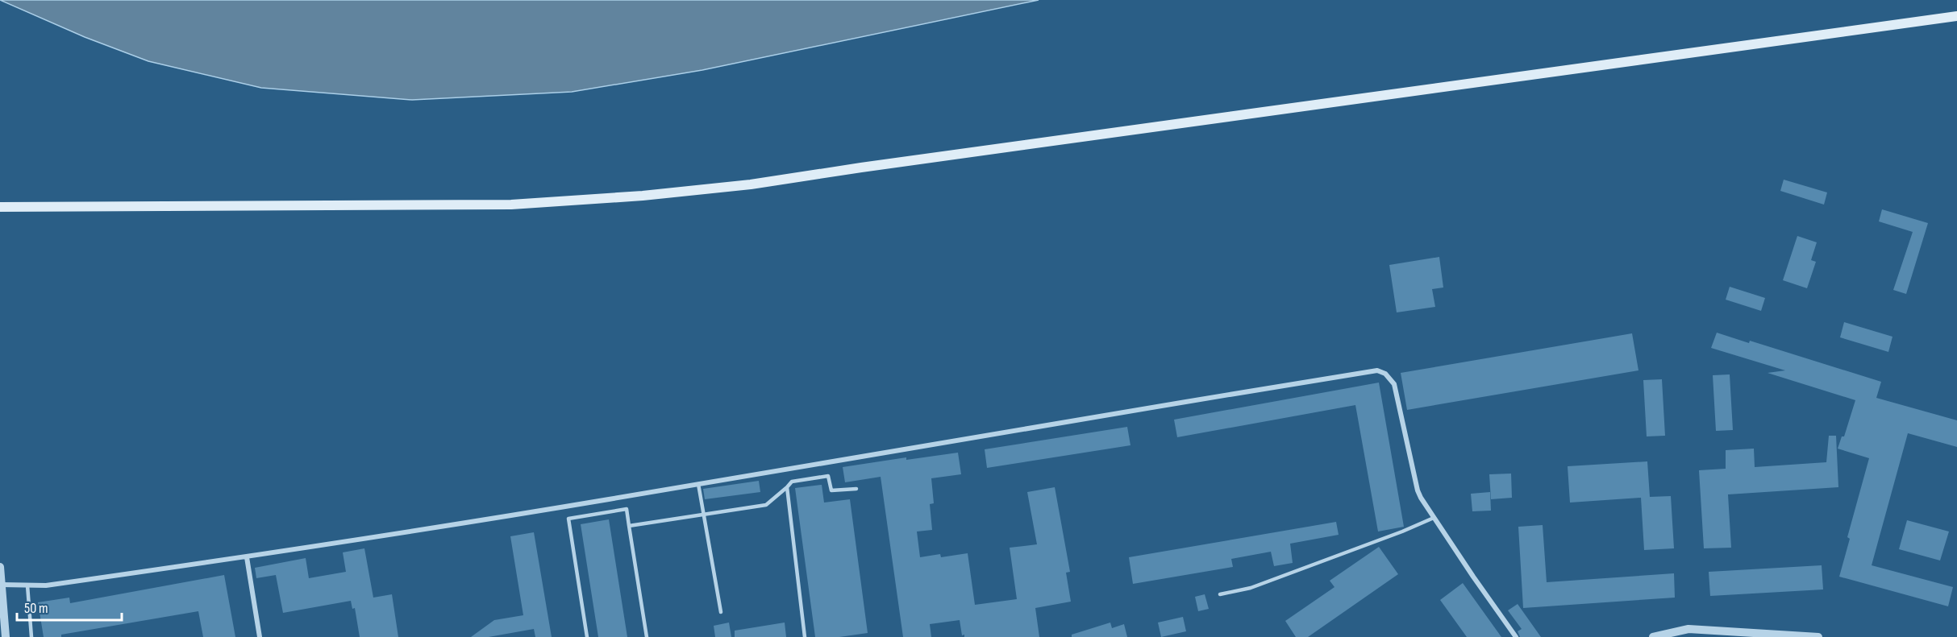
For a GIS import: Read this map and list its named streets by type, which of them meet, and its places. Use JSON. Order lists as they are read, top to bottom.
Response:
{
  "scale_bar": "50 m"
}
